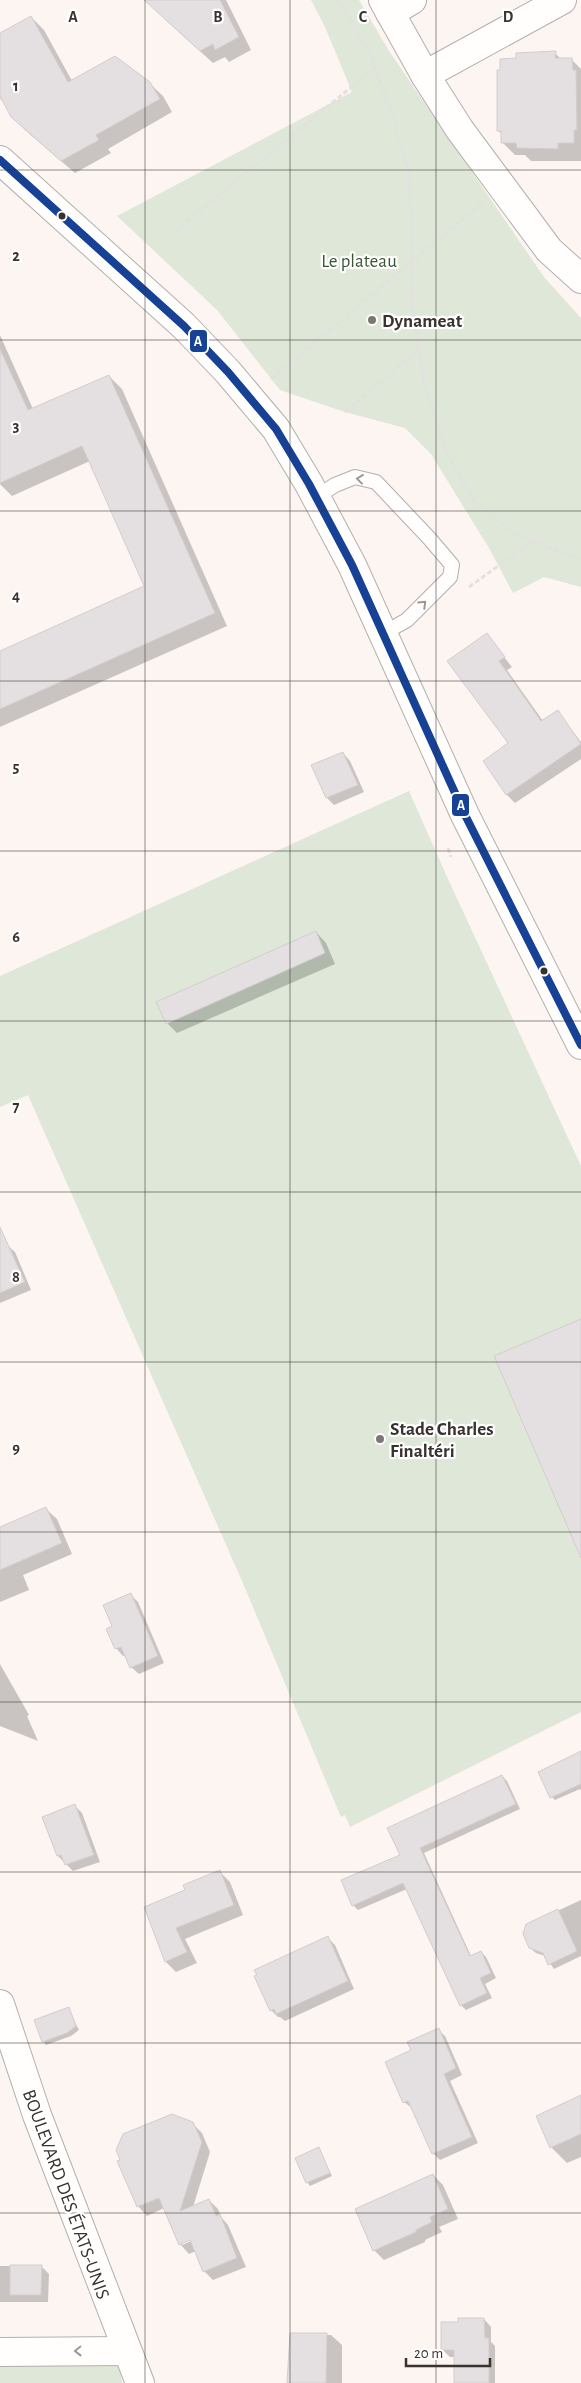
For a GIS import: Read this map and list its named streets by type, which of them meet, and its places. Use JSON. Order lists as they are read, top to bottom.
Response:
{
  "streets": {
    "street": ["BOULEVARD DES ÉTATS-UNIS"]
  },
  "parks": ["Le plateau"],
  "places": ["Dynameat", "Stade Charles Finaltéri"],
  "lines": ["transit line A"],
  "scale_bar": "20 m",
  "grid": {
    "columns": [
      "A",
      "B",
      "C",
      "D"
    ],
    "rows": [
      "1",
      "2",
      "3",
      "4",
      "5",
      "6",
      "7",
      "8",
      "9"
    ]
  }
}
